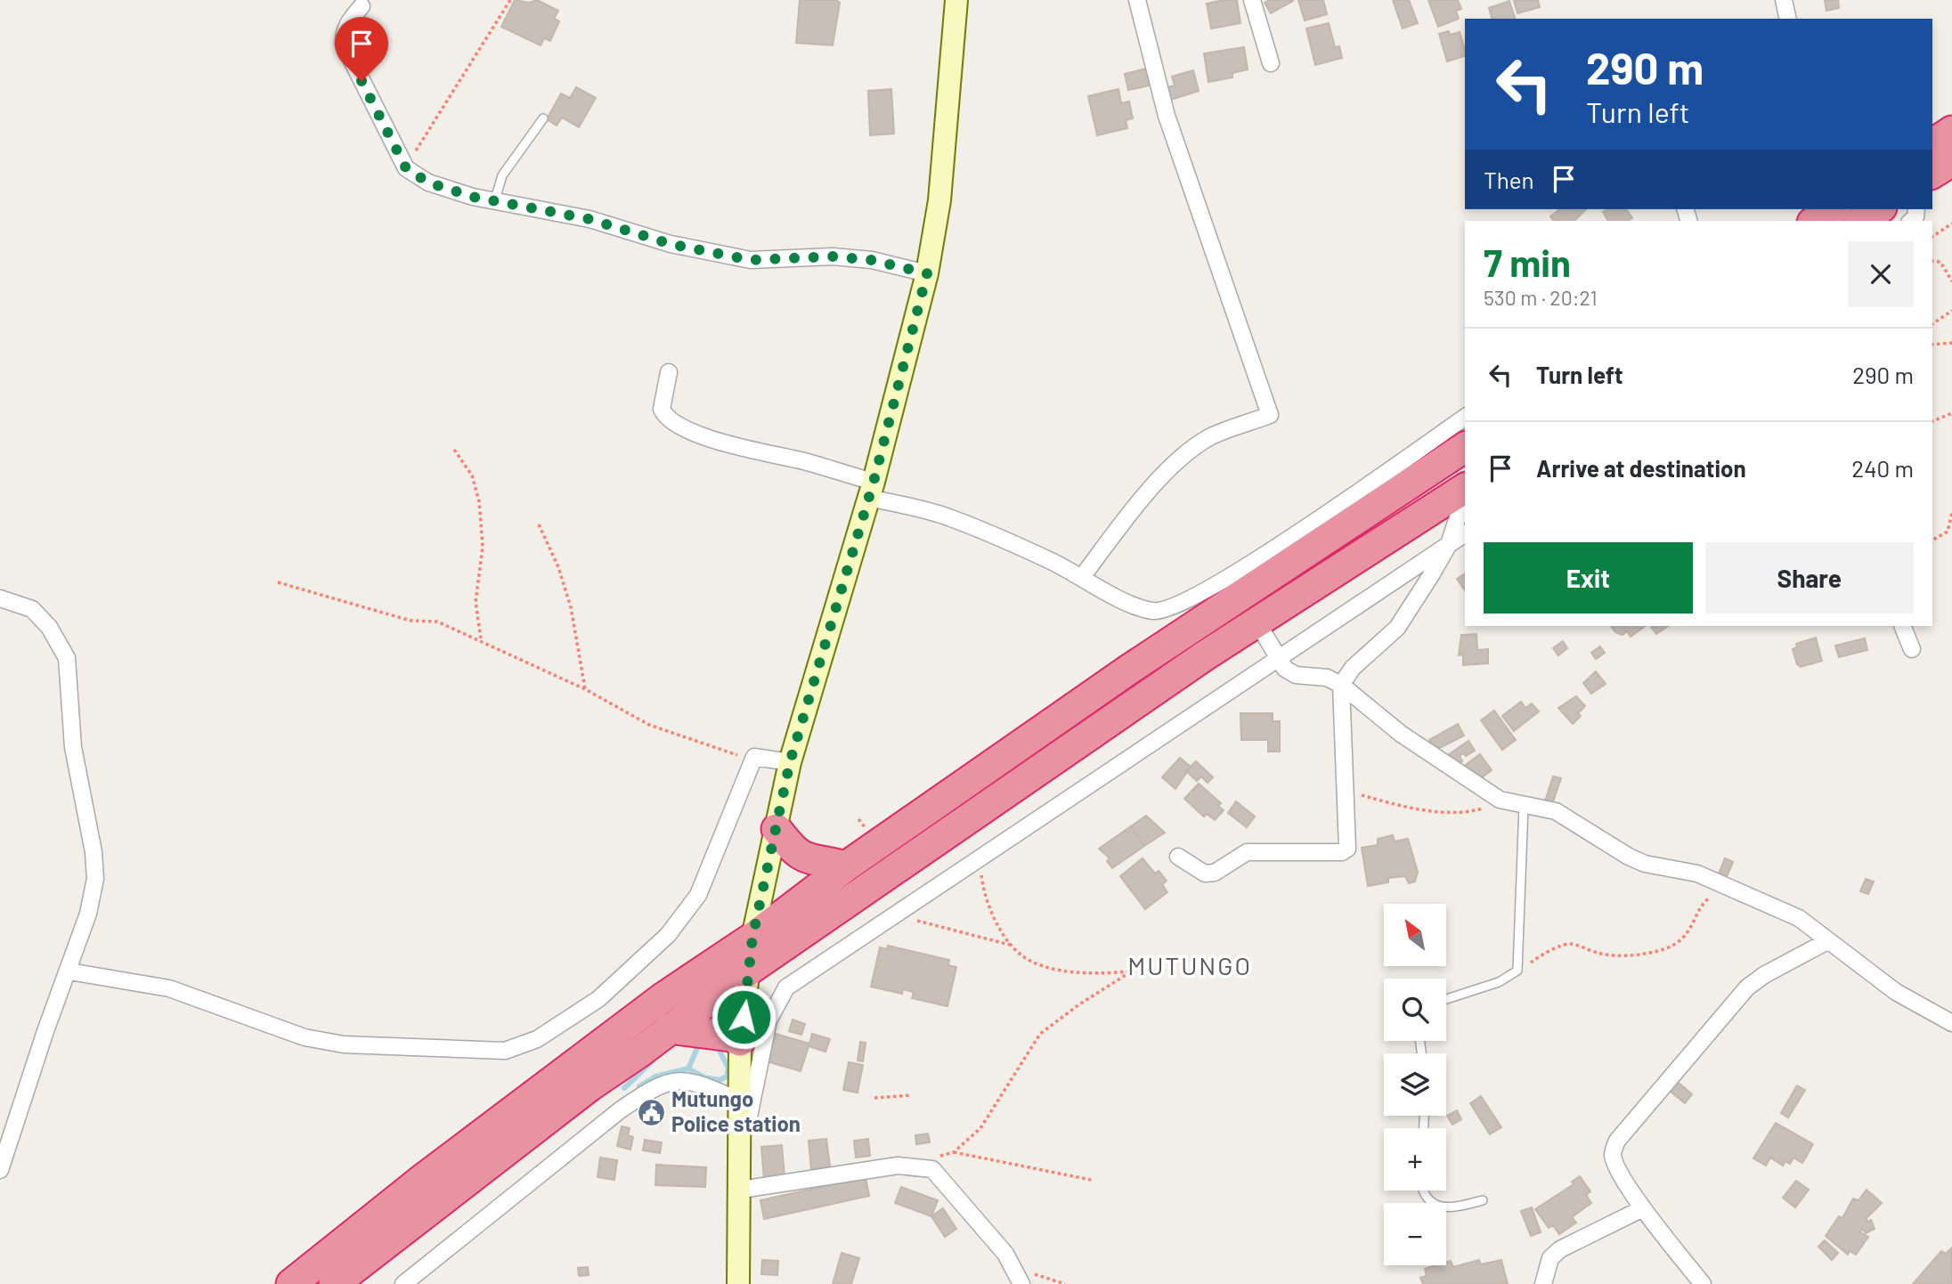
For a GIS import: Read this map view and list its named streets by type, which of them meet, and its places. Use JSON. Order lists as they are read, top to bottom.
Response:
{
  "districts": ["MUTUNGO"],
  "places": {
    "public building": ["Mutungo Police station"]
  },
  "north": "top left",
  "page": {
    "turn": ["290 m", "Turn left"],
    "then": "Then",
    "heading": ["7 min", "530 m · 20:21"],
    "list": [
      {
        "name": "Turn left",
        "value": "290 m"
      },
      {
        "name": "Arrive at destination",
        "value": "240 m"
      }
    ],
    "buttons": ["Exit", "Share"],
    "map_buttons": ["+", "−"]
  }
}
